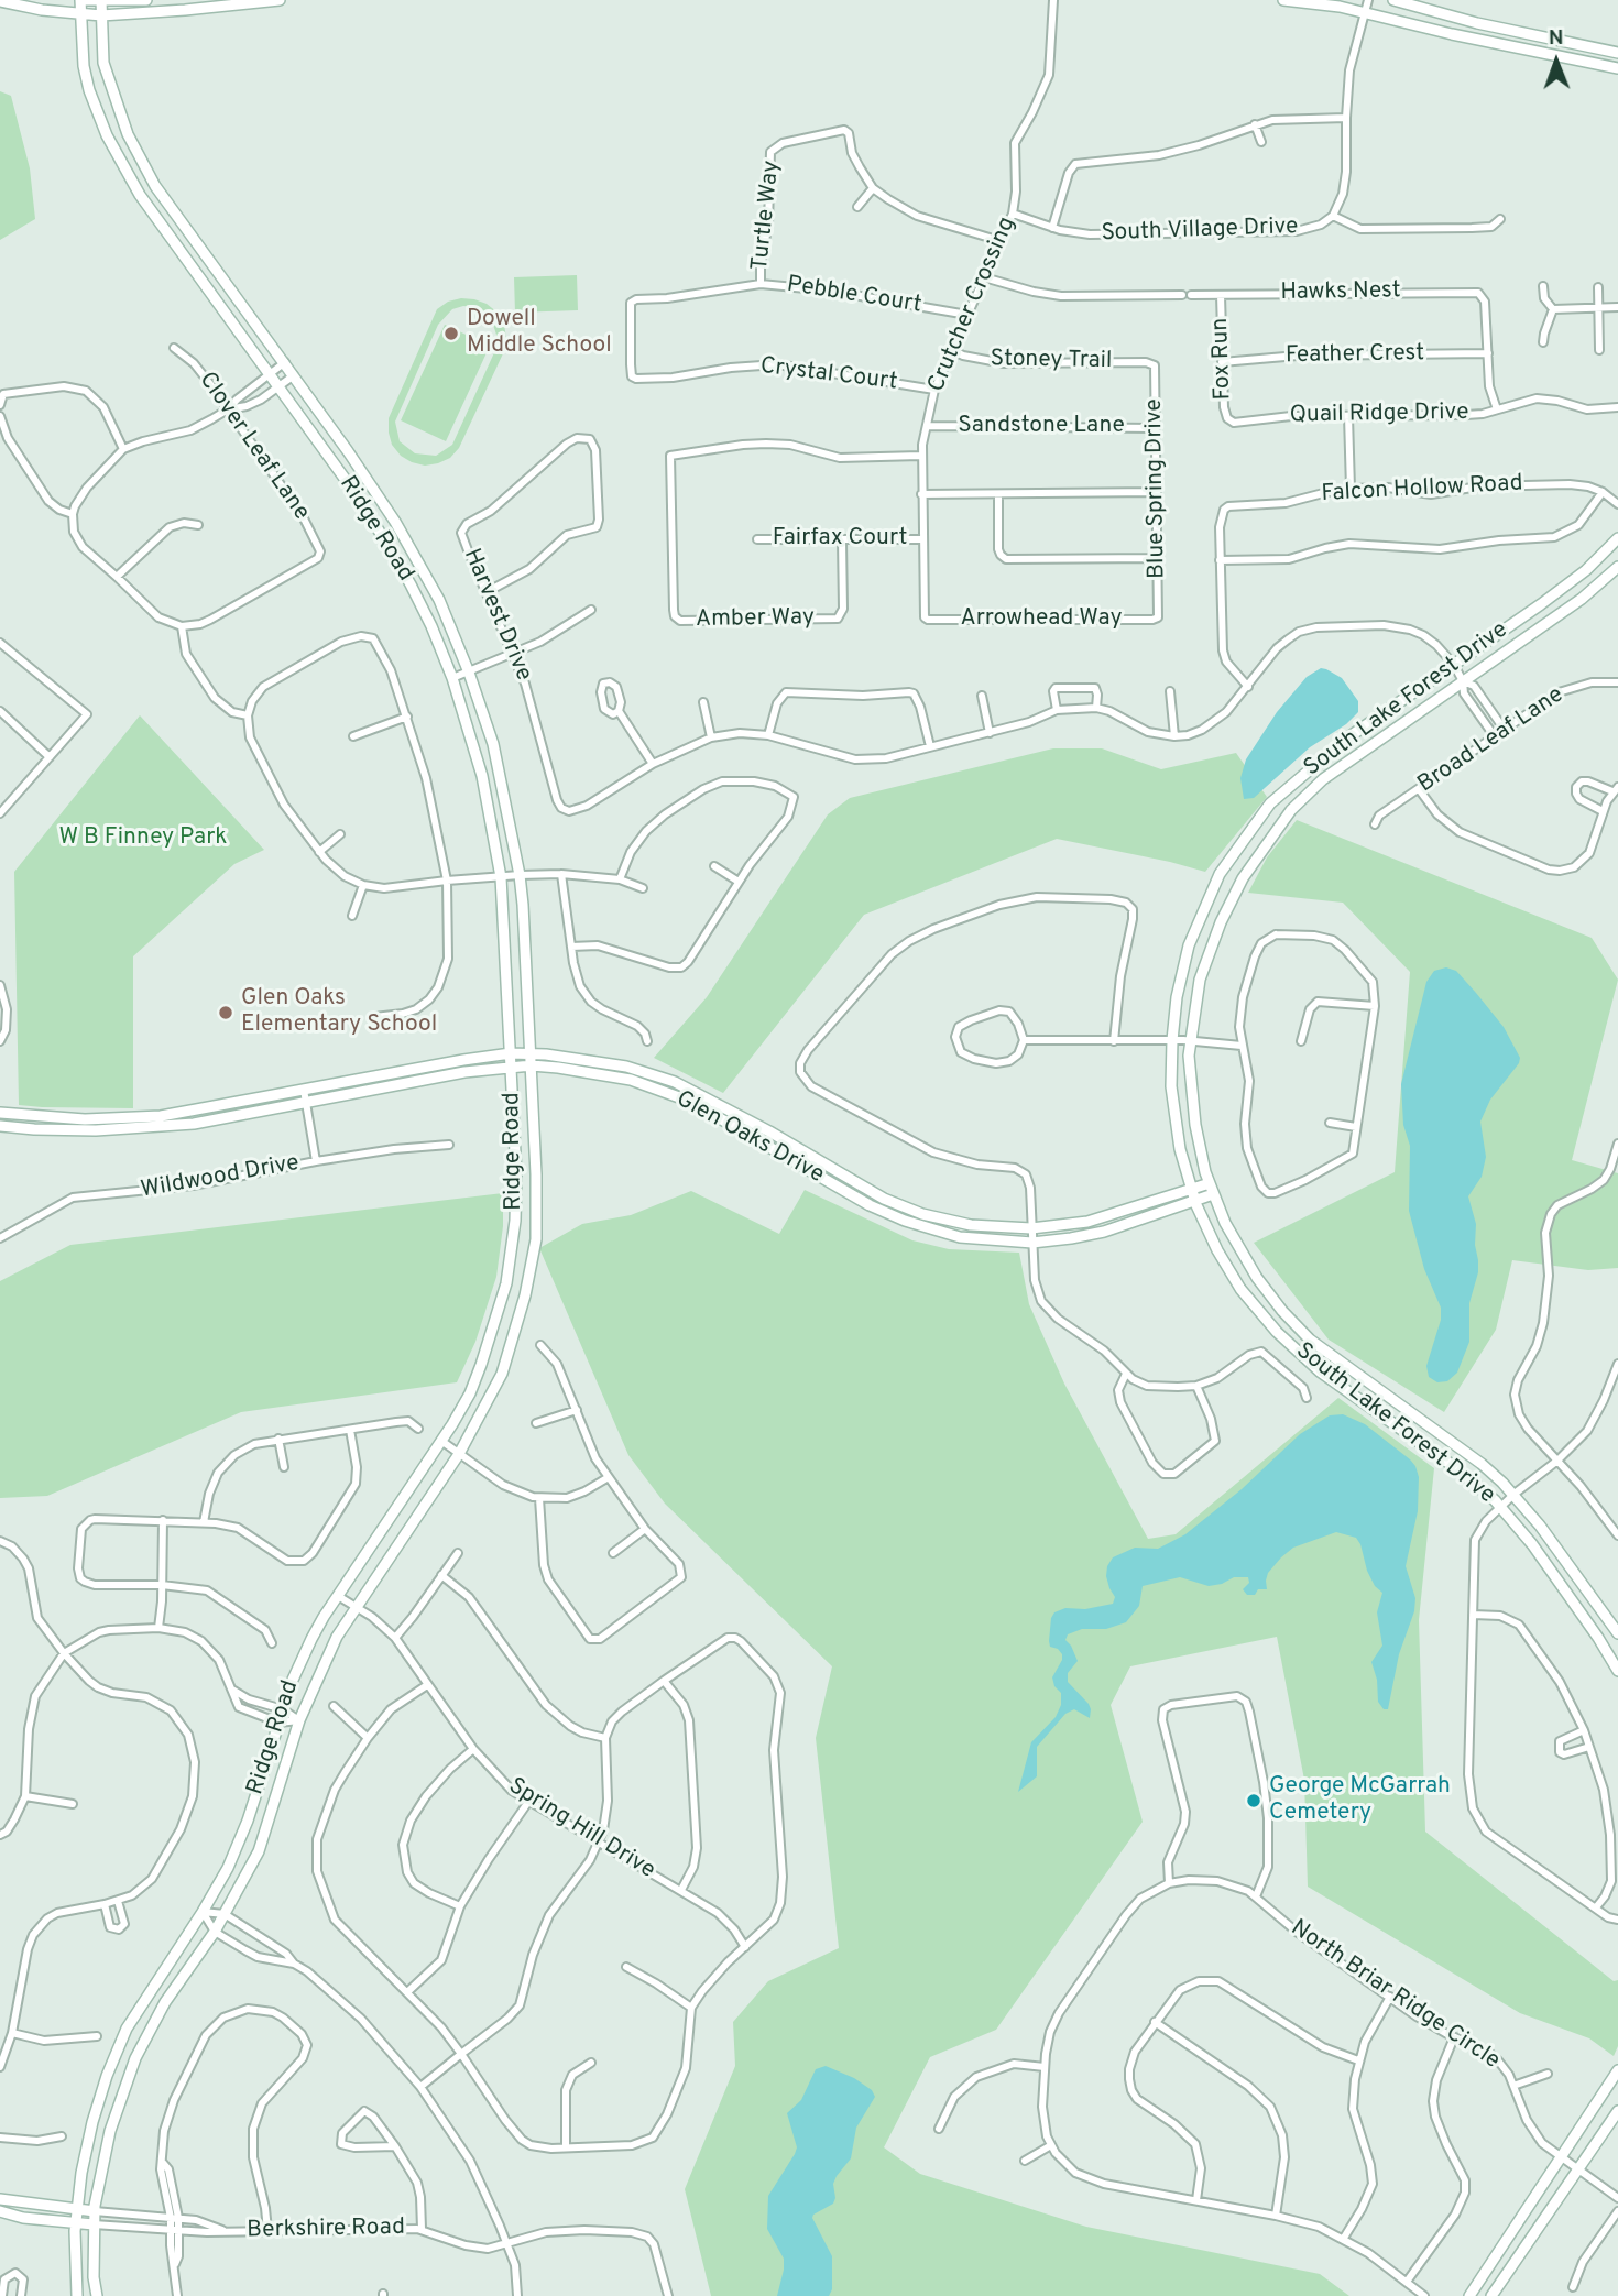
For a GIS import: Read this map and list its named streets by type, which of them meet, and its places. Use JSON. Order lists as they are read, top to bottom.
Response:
{
  "streets": {
    "main road": [
      "Ridge Road",
      "South Lake Forest Drive",
      "Glen Oaks Drive",
      "Berkshire Road"
    ],
    "street": [
      "Turtle Way",
      "South Village Drive",
      "Hawks Nest",
      "Pebble Court",
      "Crutcher Crossing",
      "Feather Crest",
      "Fox Run",
      "Stoney Trail",
      "Crystal Court",
      "Quail Ridge Drive",
      "Sandstone Lane",
      "Clover Leaf Lane",
      "Blue Spring Drive",
      "Falcon Hollow Road",
      "Fairfax Court",
      "Harvest Drive",
      "Amber Way",
      "Arrowhead Way",
      "Broad Leaf Lane",
      "Wildwood Drive",
      "Spring Hill Drive",
      "North Briar Ridge Circle"
    ]
  },
  "crossings": [
    ["Turtle Way", "Pebble Court"],
    ["Turtle Way", "Crutcher Crossing"],
    ["South Village Drive", "Crutcher Crossing"],
    ["Hawks Nest", "Feather Crest"],
    ["Hawks Nest", "Fox Run"],
    ["Pebble Court", "Crutcher Crossing"],
    ["Pebble Court", "Crystal Court"],
    ["Crutcher Crossing", "Stoney Trail"],
    ["Crutcher Crossing", "Crystal Court"],
    ["Crutcher Crossing", "Sandstone Lane"],
    ["Crutcher Crossing", "Fairfax Court"],
    ["Crutcher Crossing", "Amber Way"],
    ["Crutcher Crossing", "Arrowhead Way"],
    ["Feather Crest", "Fox Run"],
    ["Fox Run", "Quail Ridge Drive"],
    ["Stoney Trail", "Blue Spring Drive"],
    ["Sandstone Lane", "Blue Spring Drive"],
    ["Blue Spring Drive", "Arrowhead Way"],
    ["Ridge Road", "Glen Oaks Drive"],
    ["Ridge Road", "Spring Hill Drive"],
    ["Ridge Road", "Berkshire Road"],
    ["Fairfax Court", "Amber Way"],
    ["South Lake Forest Drive", "Glen Oaks Drive"]
  ],
  "parks": ["W B Finney Park"],
  "places": ["Dowell Middle School", "Glen Oaks Elementary School", "George McGarrah Cemetery"],
  "north": "top"
}
